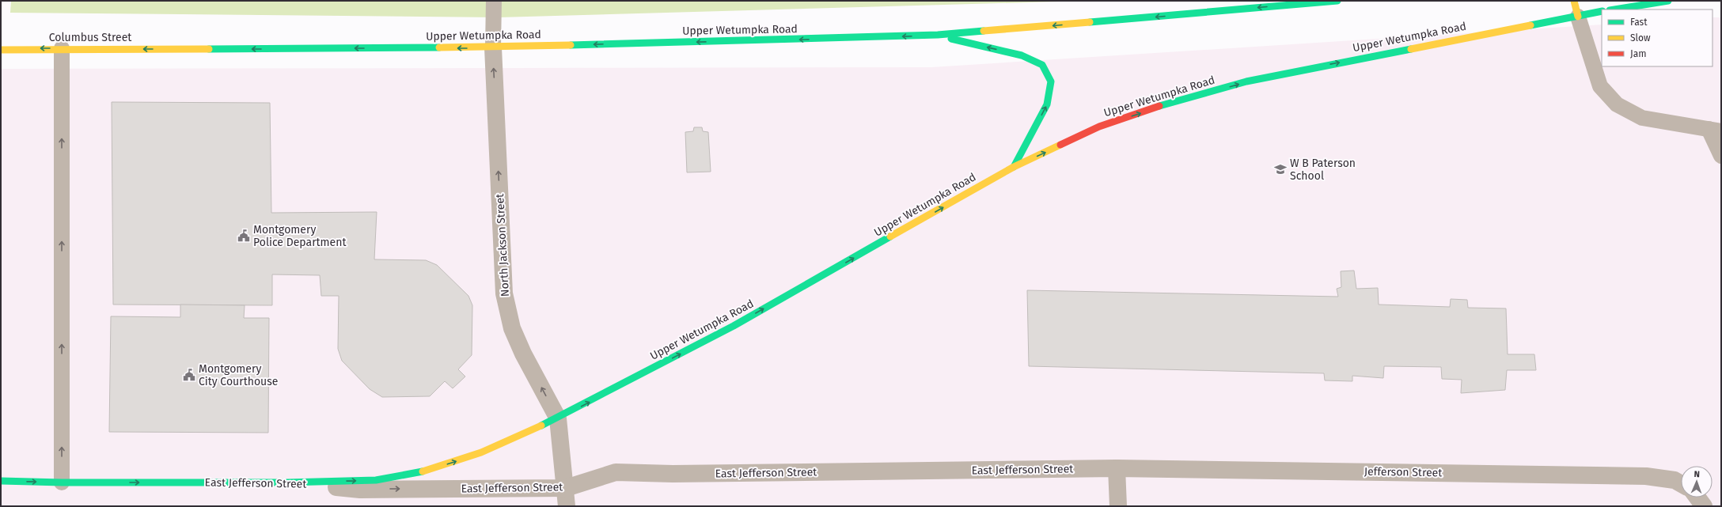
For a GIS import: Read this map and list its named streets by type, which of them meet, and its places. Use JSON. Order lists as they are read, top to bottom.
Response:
{
  "streets": {
    "main road": ["Upper Wetumpka Road", "Columbus Street", "East Jefferson Street"],
    "street": ["North Jackson Street", "Jefferson Street"]
  },
  "crossings": [
    ["Upper Wetumpka Road", "Columbus Street"],
    ["Upper Wetumpka Road", "North Jackson Street"],
    ["Upper Wetumpka Road", "East Jefferson Street"],
    ["North Jackson Street", "East Jefferson Street"],
    ["East Jefferson Street", "Jefferson Street"]
  ],
  "one_way": ["Columbus Street", "North Jackson Street", "East Jefferson Street"],
  "places": {
    "school or university": ["W B Paterson School"],
    "public building": ["Montgomery Police Department", "Montgomery City Courthouse"]
  },
  "legend": ["Fast", "Slow", "Jam"],
  "north": "top"
}
